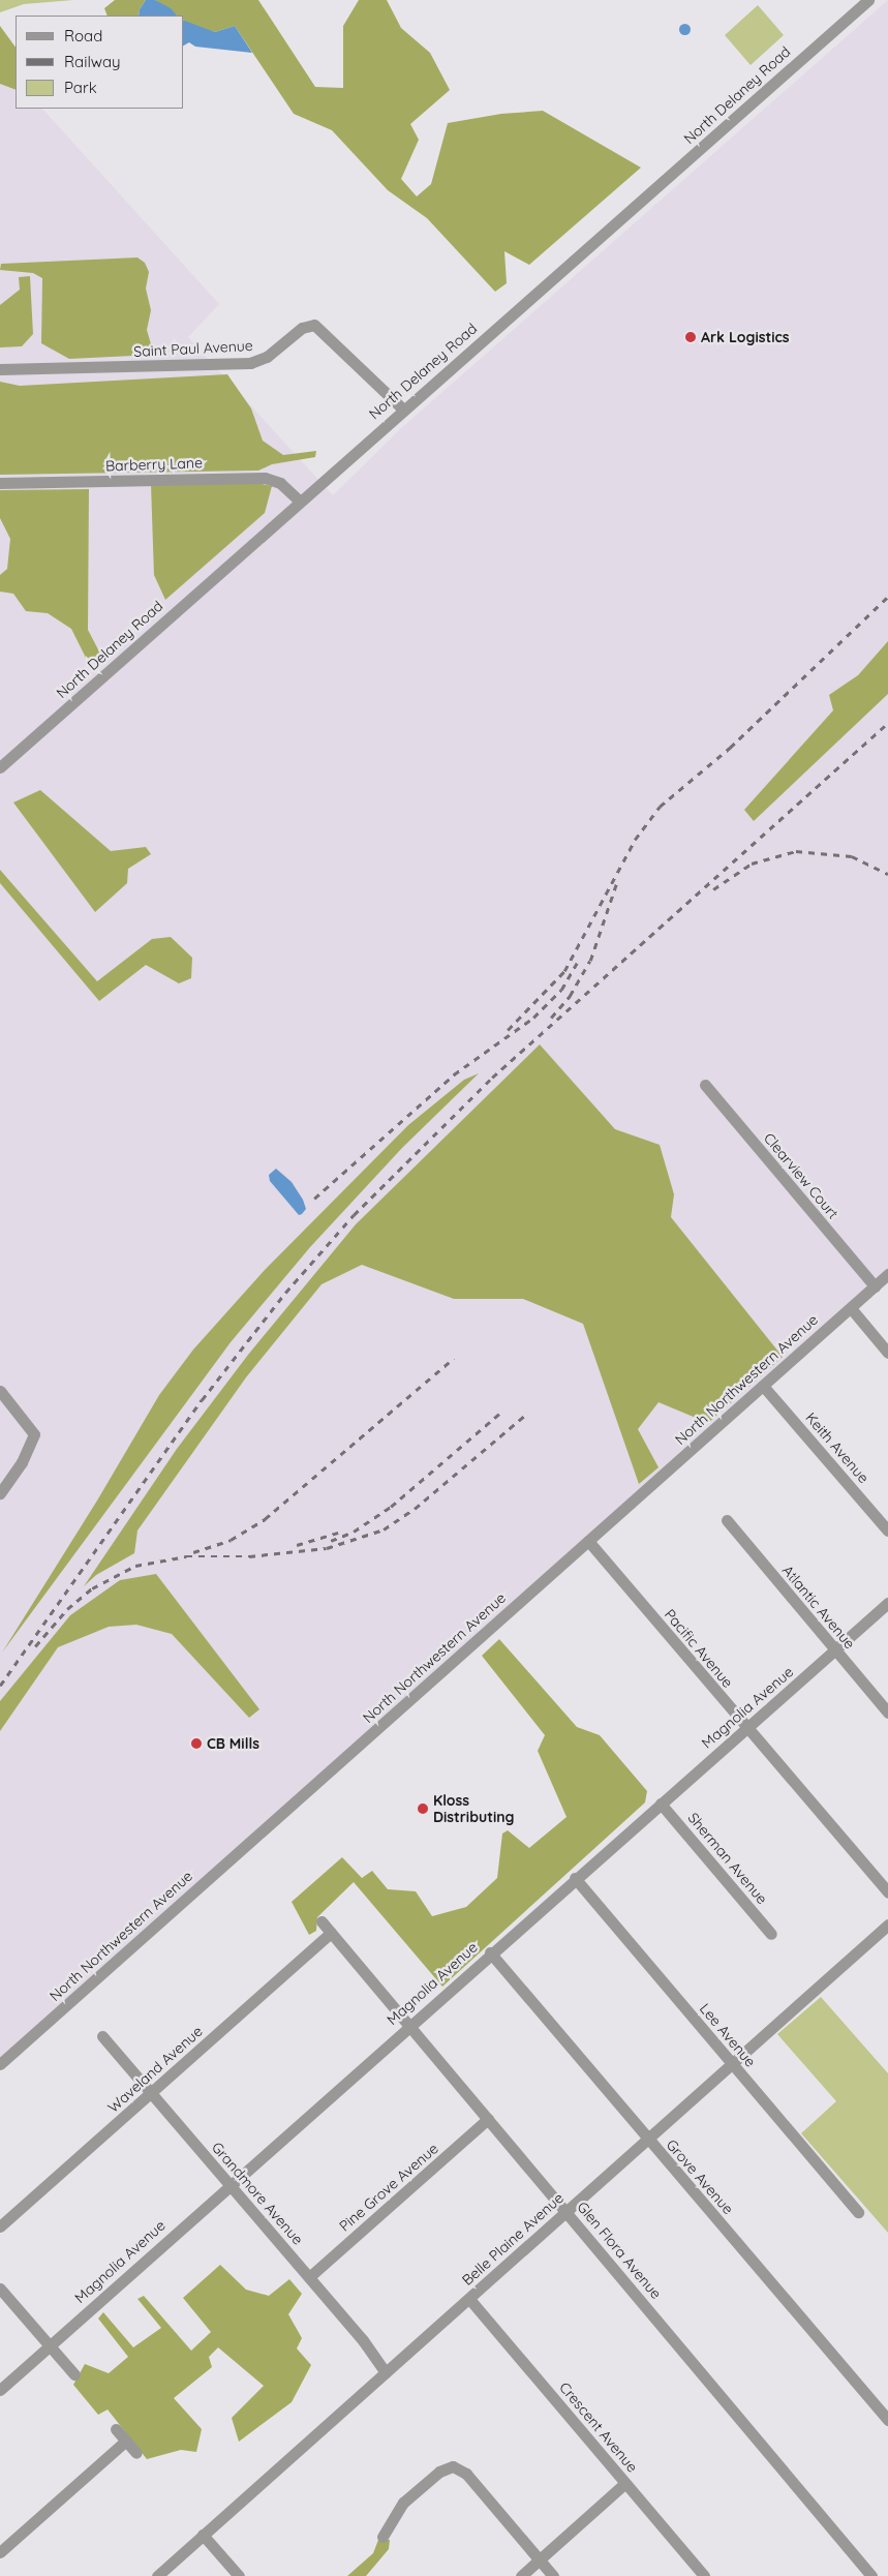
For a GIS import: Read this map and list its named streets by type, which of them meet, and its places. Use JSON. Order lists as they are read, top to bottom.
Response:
{
  "streets": {
    "street": [
      "North Delaney Road",
      "Saint Paul Avenue",
      "Barberry Lane",
      "Clearview Court",
      "North Northwestern Avenue",
      "Keith Avenue",
      "Atlantic Avenue",
      "Pacific Avenue",
      "Magnolia Avenue",
      "Sherman Avenue",
      "Lee Avenue",
      "Waveland Avenue",
      "Grove Avenue",
      "Pine Grove Avenue",
      "Grandmore Avenue",
      "Belle Plaine Avenue",
      "Glen Flora Avenue",
      "Crescent Avenue"
    ]
  },
  "crossings": [
    ["North Delaney Road", "Saint Paul Avenue"],
    ["North Delaney Road", "Barberry Lane"],
    ["Clearview Court", "North Northwestern Avenue"],
    ["North Northwestern Avenue", "Keith Avenue"],
    ["North Northwestern Avenue", "Pacific Avenue"],
    ["Atlantic Avenue", "Magnolia Avenue"],
    ["Pacific Avenue", "Magnolia Avenue"],
    ["Magnolia Avenue", "Sherman Avenue"],
    ["Magnolia Avenue", "Lee Avenue"],
    ["Magnolia Avenue", "Grove Avenue"],
    ["Magnolia Avenue", "Grandmore Avenue"],
    ["Magnolia Avenue", "Glen Flora Avenue"],
    ["Lee Avenue", "Belle Plaine Avenue"],
    ["Waveland Avenue", "Grandmore Avenue"],
    ["Waveland Avenue", "Glen Flora Avenue"],
    ["Grove Avenue", "Belle Plaine Avenue"],
    ["Pine Grove Avenue", "Grandmore Avenue"],
    ["Pine Grove Avenue", "Glen Flora Avenue"],
    ["Grandmore Avenue", "Belle Plaine Avenue"],
    ["Belle Plaine Avenue", "Glen Flora Avenue"],
    ["Belle Plaine Avenue", "Crescent Avenue"]
  ],
  "places": ["Ark Logistics", "CB Mills", "Kloss Distributing"],
  "legend": ["Road", "Railway", "Park"]
}
